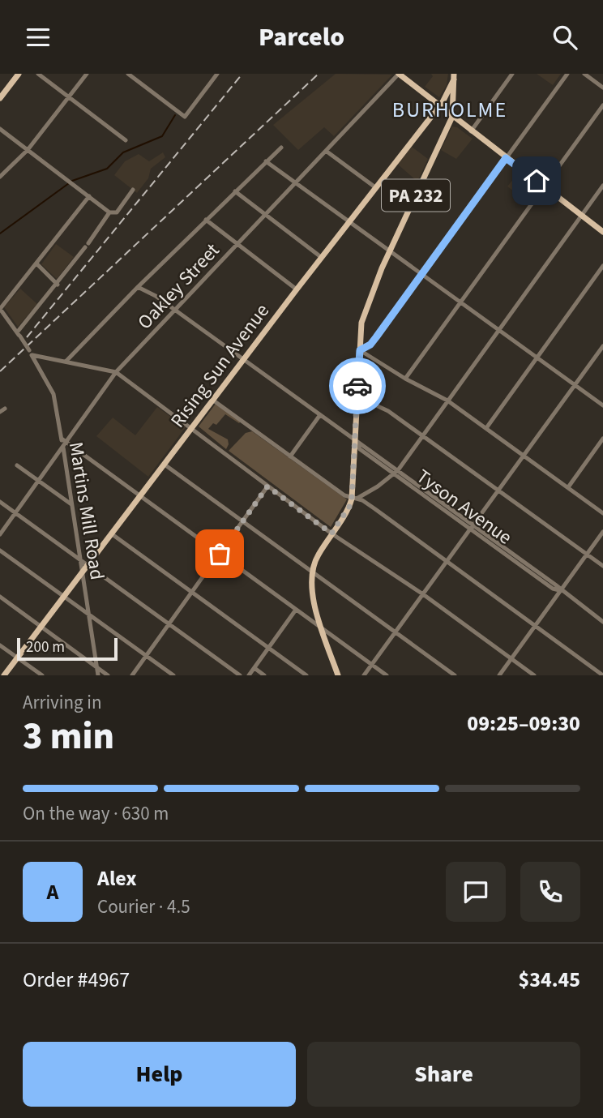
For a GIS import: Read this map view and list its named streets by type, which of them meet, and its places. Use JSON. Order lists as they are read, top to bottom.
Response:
{
  "streets": {
    "main road": ["PA 232", "Rising Sun Avenue"],
    "street": ["Oakley Street", "Tyson Avenue", "Martins Mill Road"]
  },
  "crossings": [
    ["PA 232", "Rising Sun Avenue"],
    ["PA 232", "Tyson Avenue"],
    ["Oakley Street", "Tyson Avenue"],
    ["Oakley Street", "Martins Mill Road"],
    ["Rising Sun Avenue", "Tyson Avenue"],
    ["Rising Sun Avenue", "Martins Mill Road"]
  ],
  "districts": ["BURHOLME"],
  "scale_bar": "200 m",
  "page": {
    "header": "Parcelo",
    "scale": "200 m",
    "heading": ["3 min", "Arriving in", "09:25–09:30"],
    "panel": [
      "Alex",
      "Courier · 4.5",
      "Order #4967",
      "$34.45"
    ],
    "bar": "On the way · 630 m",
    "round": "A",
    "buttons": ["Help", "Share"]
  }
}
